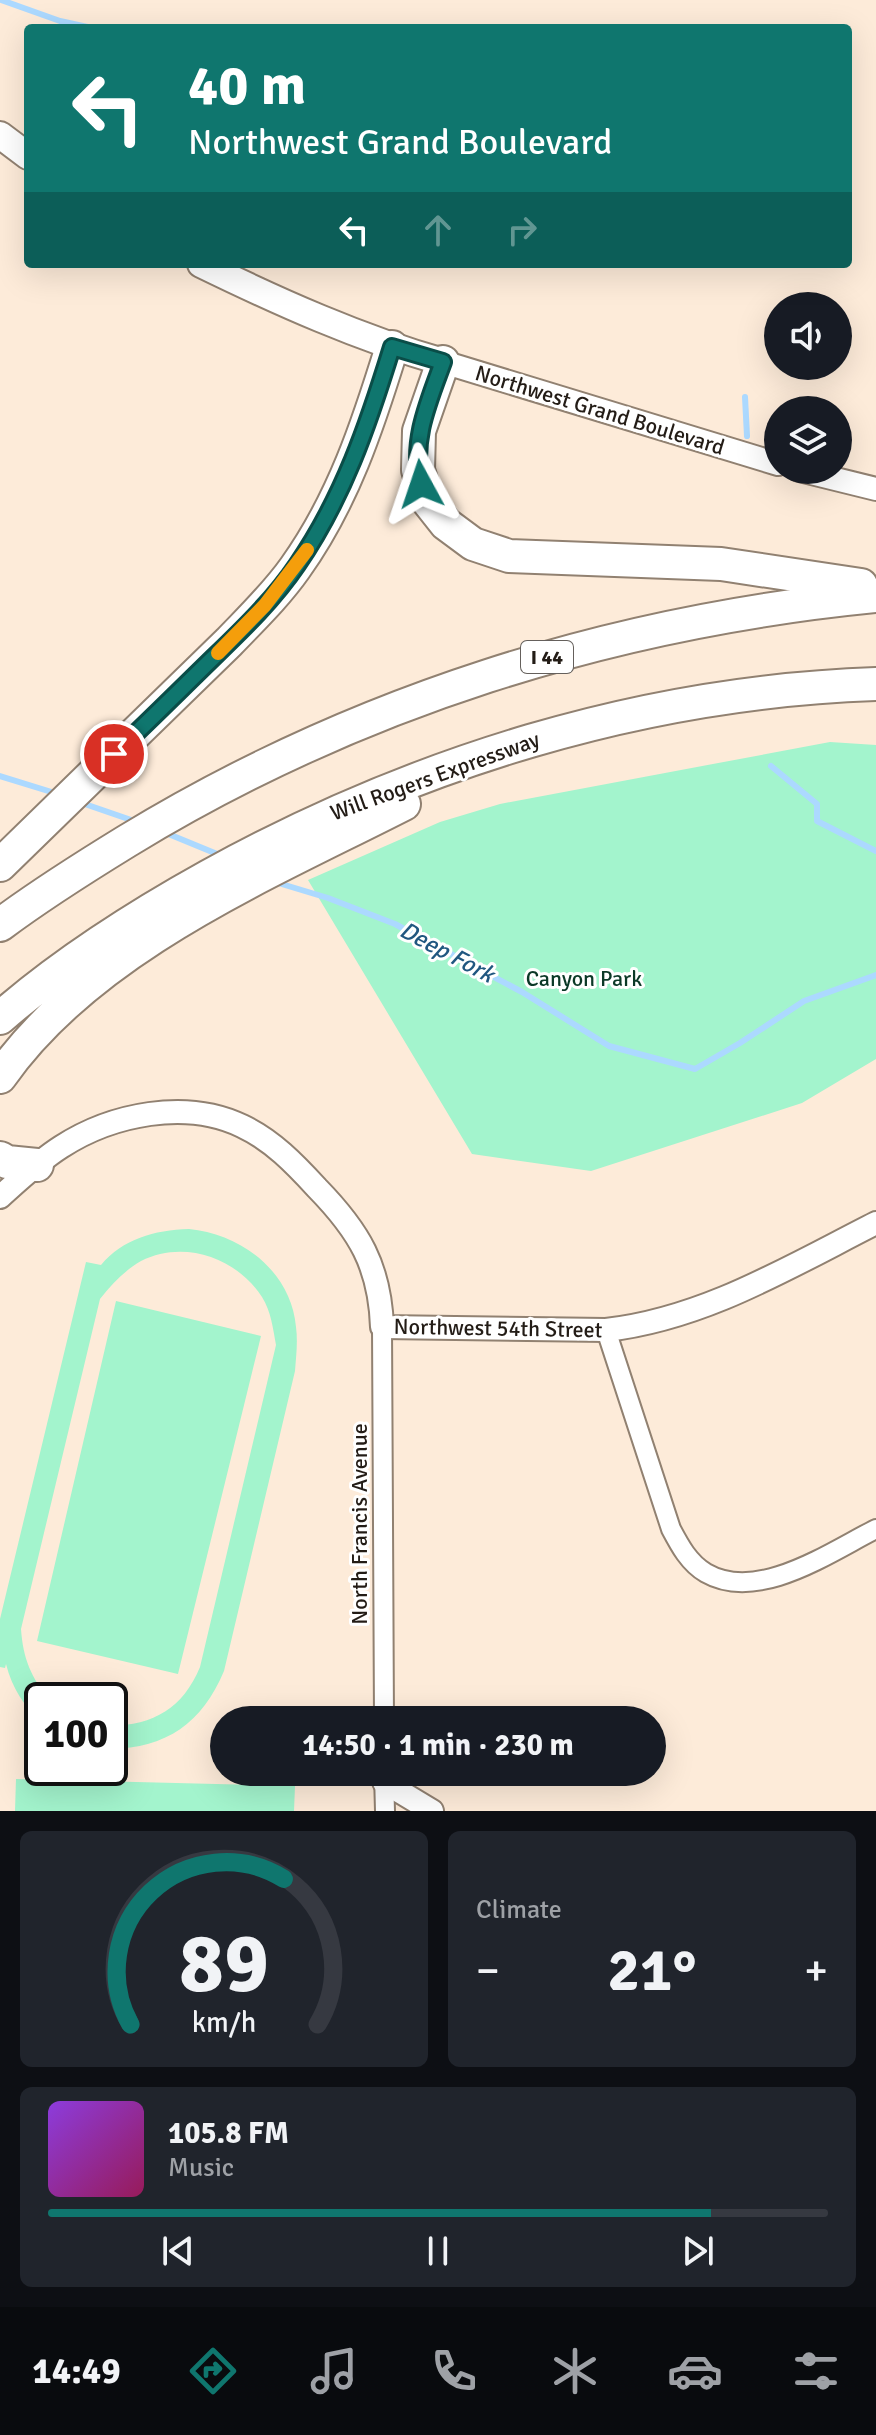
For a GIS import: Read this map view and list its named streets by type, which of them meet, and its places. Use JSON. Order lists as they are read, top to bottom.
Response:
{
  "streets": {
    "highway": ["I 44", "Will Rogers Expressway"],
    "main road": ["Northwest Grand Boulevard"],
    "street": ["Northwest 54th Street", "North Francis Avenue"]
  },
  "crossings": [
    ["Northwest 54th Street", "North Francis Avenue"]
  ],
  "water": ["Deep Fork"],
  "parks": ["Canyon Park"],
  "page": {
    "turn": ["40 m", "Northwest Grand Boulevard"],
    "limit": "100",
    "trip": "14:50 · 1 min · 230 m",
    "tile": "Climate",
    "heat": ["−", "21°", "+"],
    "song": ["105.8 FM", "Music"],
    "tabs": "14:49",
    "gauge": ["89", "km/h"]
  }
}
